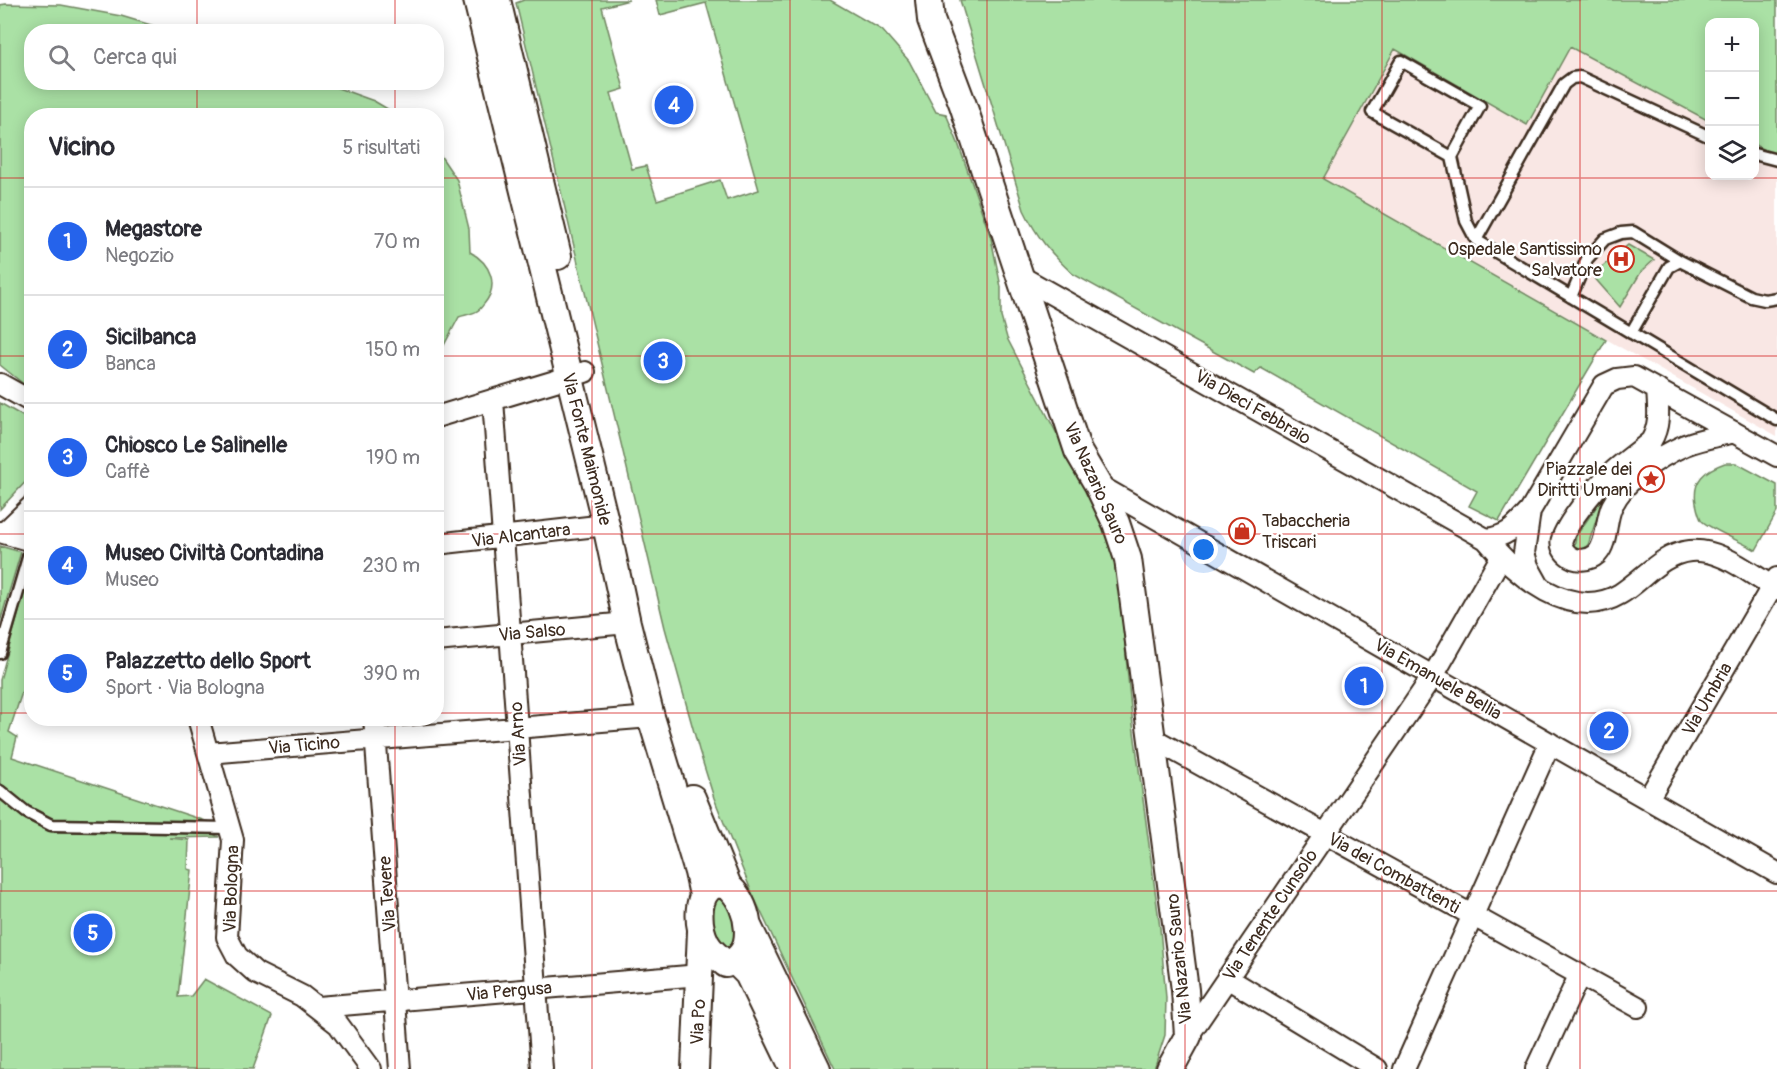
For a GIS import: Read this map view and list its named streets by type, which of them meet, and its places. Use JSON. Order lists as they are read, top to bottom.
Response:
{
  "streets": {
    "street": [
      "Via Dieci Febbraio",
      "Via Fonte Maimonide",
      "Via Nazario Sauro",
      "Via Alcantara",
      "Via Salso",
      "Via Emanuele Bellia",
      "Via Umbria",
      "Via Arno",
      "Via Ticino",
      "Via dei Combattenti",
      "Via Bologna",
      "Via Tevere",
      "Via Tenente Cunsolo",
      "Via Pergusa",
      "Via Po"
    ]
  },
  "crossings": [
    ["Via Dieci Febbraio", "Via Nazario Sauro"],
    ["Via Fonte Maimonide", "Via Alcantara"],
    ["Via Fonte Maimonide", "Via Salso"],
    ["Via Fonte Maimonide", "Via Ticino"],
    ["Via Fonte Maimonide", "Via Po"],
    ["Via Nazario Sauro", "Via Emanuele Bellia"],
    ["Via Nazario Sauro", "Via dei Combattenti"],
    ["Via Nazario Sauro", "Via Tenente Cunsolo"],
    ["Via Alcantara", "Via Arno"],
    ["Via Salso", "Via Arno"],
    ["Via Emanuele Bellia", "Via Umbria"],
    ["Via Emanuele Bellia", "Via Tenente Cunsolo"],
    ["Via Arno", "Via Ticino"],
    ["Via Arno", "Via Pergusa"],
    ["Via Ticino", "Via Bologna"],
    ["Via Ticino", "Via Tevere"],
    ["Via dei Combattenti", "Via Tenente Cunsolo"],
    ["Via Bologna", "Via Pergusa"],
    ["Via Tevere", "Via Pergusa"],
    ["Via Pergusa", "Via Po"]
  ],
  "places": {
    "hospital": ["Ospedale Santissimo Salvatore"],
    "place": ["Piazzale dei Diritti Umani"],
    "shop": ["Tabaccheria Triscari"]
  },
  "page": {
    "map_buttons": ["+", "−"],
    "search": "Cerca qui",
    "pins": [
      "4",
      "3",
      "1",
      "2",
      "5"
    ],
    "heading": ["Vicino", "5 risultati"],
    "list": [
      {
        "mark": "1",
        "name": "Megastore",
        "note": "Negozio",
        "value": "70 m"
      },
      {
        "mark": "2",
        "name": "Sicilbanca",
        "note": "Banca",
        "value": "150 m"
      },
      {
        "mark": "3",
        "name": "Chiosco Le Salinelle",
        "note": "Caffè",
        "value": "190 m"
      },
      {
        "mark": "4",
        "name": "Museo Civiltà Contadina",
        "note": "Museo",
        "value": "230 m"
      },
      {
        "mark": "5",
        "name": "Palazzetto dello Sport",
        "note": "Sport · Via Bologna",
        "value": "390 m"
      }
    ]
  }
}
